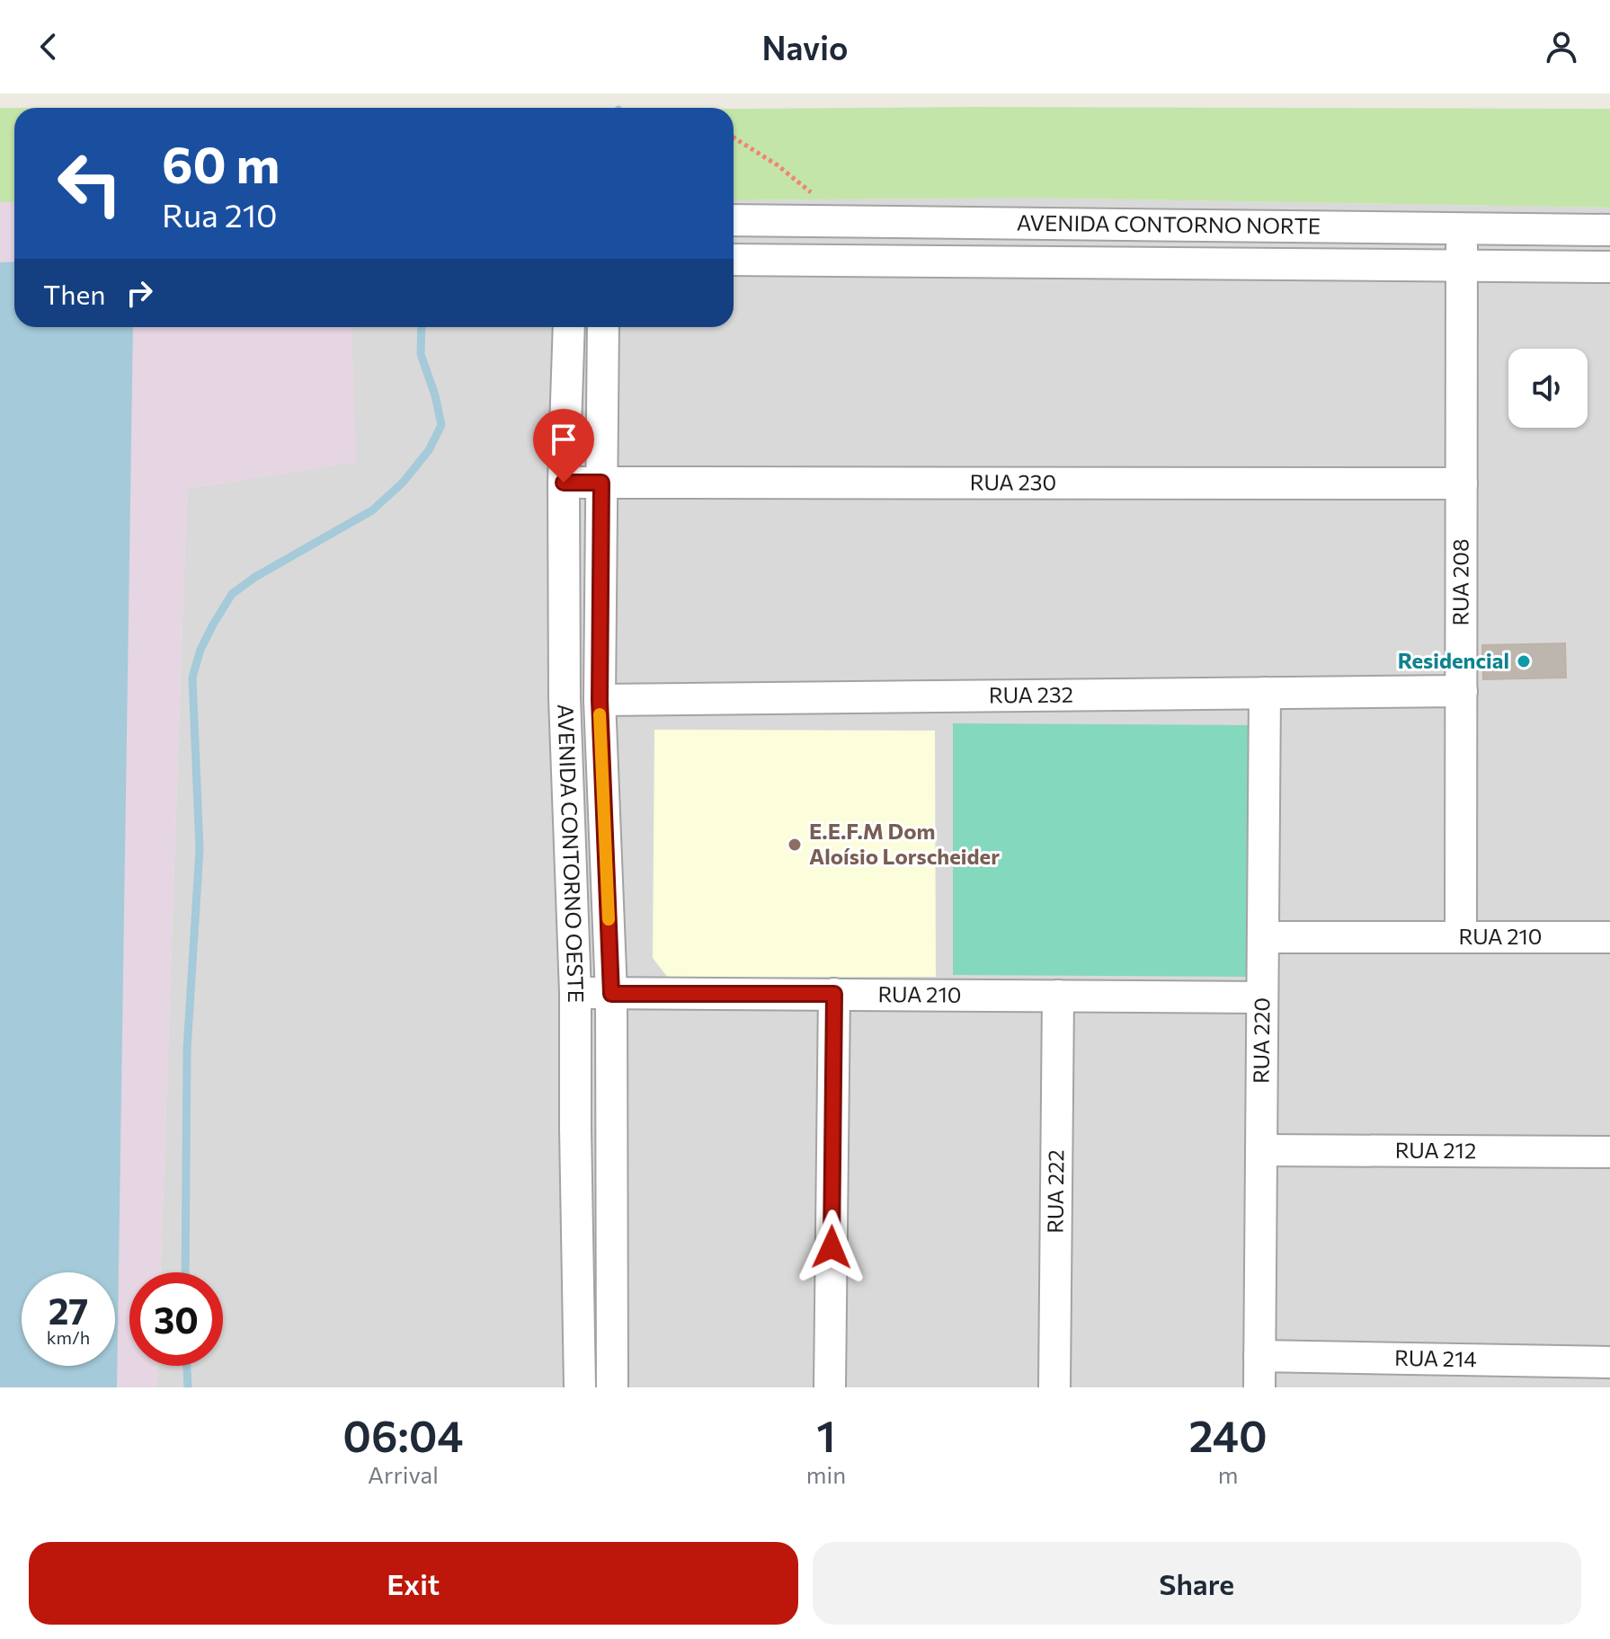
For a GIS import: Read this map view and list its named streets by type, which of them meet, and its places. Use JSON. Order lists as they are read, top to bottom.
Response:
{
  "streets": {
    "street": [
      "AVENIDA CONTORNO NORTE",
      "RUA 230",
      "RUA 208",
      "RUA 232",
      "AVENIDA CONTORNO OESTE",
      "RUA 210",
      "RUA 220",
      "RUA 212",
      "RUA 222",
      "RUA 214"
    ]
  },
  "crossings": [
    ["AVENIDA CONTORNO NORTE", "RUA 208"],
    ["RUA 230", "RUA 208"],
    ["RUA 230", "AVENIDA CONTORNO OESTE"],
    ["RUA 208", "RUA 232"],
    ["RUA 208", "RUA 210"],
    ["RUA 232", "AVENIDA CONTORNO OESTE"],
    ["RUA 232", "RUA 220"],
    ["AVENIDA CONTORNO OESTE", "RUA 210"],
    ["RUA 210", "RUA 220"],
    ["RUA 210", "RUA 222"],
    ["RUA 220", "RUA 212"],
    ["RUA 220", "RUA 214"]
  ],
  "places": ["Residencial", "E.E.F.M Dom Aloísio Lorscheider"],
  "page": {
    "header": "Navio",
    "turn": ["60 m", "Rua 210"],
    "then": "Then",
    "speed": "27 km/h",
    "limit": "30",
    "eta": [
      "06:04",
      "Arrival",
      "1",
      "min",
      "240",
      "m"
    ],
    "buttons": ["Exit", "Share"]
  }
}
